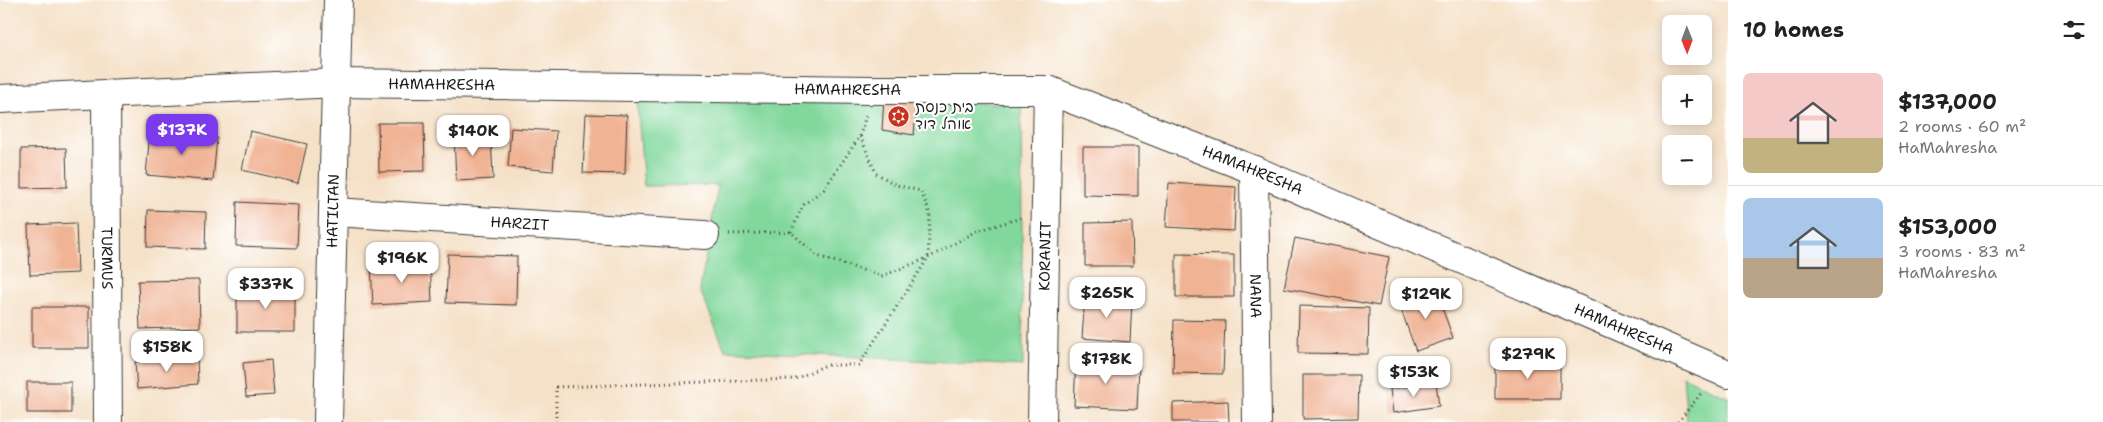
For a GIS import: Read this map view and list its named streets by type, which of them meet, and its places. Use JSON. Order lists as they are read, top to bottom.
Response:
{
  "streets": {
    "street": [
      "HAMAHRESHA",
      "HATILTAN",
      "HARZIT",
      "KORANIT",
      "TURMUS",
      "NANA"
    ]
  },
  "crossings": [
    ["HAMAHRESHA", "HATILTAN"],
    ["HAMAHRESHA", "KORANIT"],
    ["HAMAHRESHA", "TURMUS"],
    ["HAMAHRESHA", "NANA"],
    ["HATILTAN", "HARZIT"]
  ],
  "places": {
    "synagogue": ["בית כנסת אוהל דוד"]
  },
  "north": "bottom",
  "page": {
    "heading": "10 homes",
    "map_buttons": ["+", "−"],
    "list": [
      {
        "name": "$137,000",
        "note": "2 rooms · 60 m² · HaMahresha"
      },
      {
        "name": "$153,000",
        "note": "3 rooms · 83 m² · HaMahresha"
      }
    ],
    "price": [
      "$137K",
      "$140K",
      "$196K",
      "$337K",
      "$265K",
      "$129K",
      "$158K",
      "$279K",
      "$178K",
      "$153K"
    ]
  }
}
